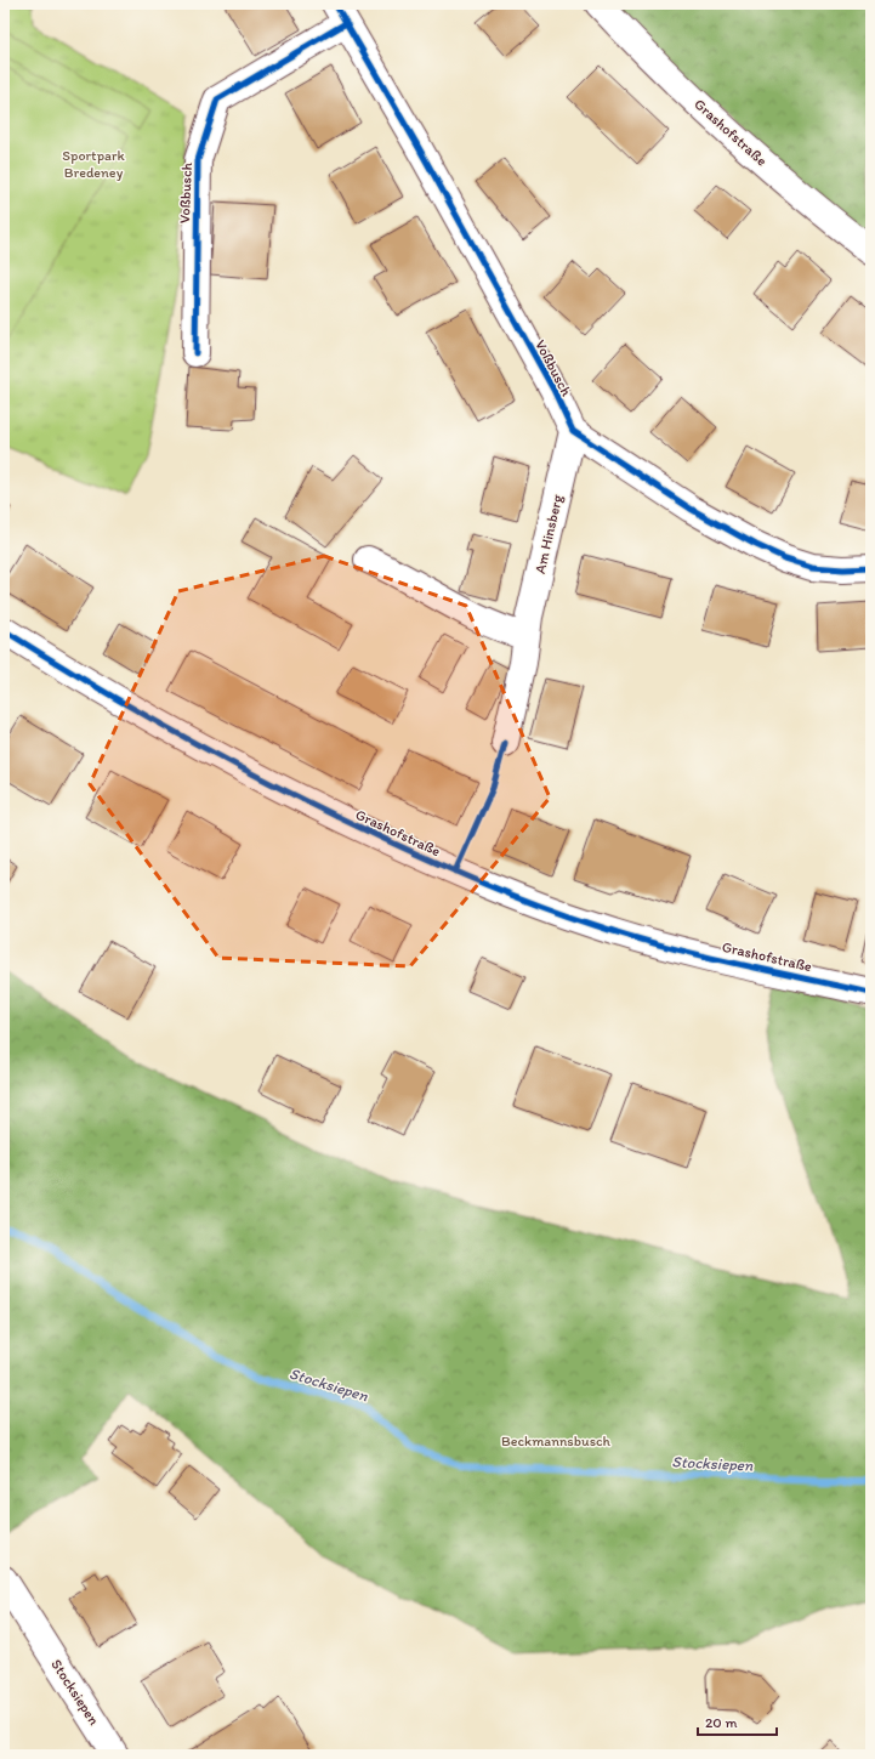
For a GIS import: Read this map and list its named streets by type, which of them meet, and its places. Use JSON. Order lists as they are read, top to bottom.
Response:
{
  "streets": {
    "street": [
      "Grashofstraße",
      "Voßbusch",
      "Am Hinsberg",
      "Stocksiepen"
    ]
  },
  "crossings": [
    ["Voßbusch", "Am Hinsberg"]
  ],
  "water": ["Stocksiepen"],
  "parks": ["Sportpark Bredeney", "Beckmannsbusch"],
  "scale_bar": "20 m"
}
